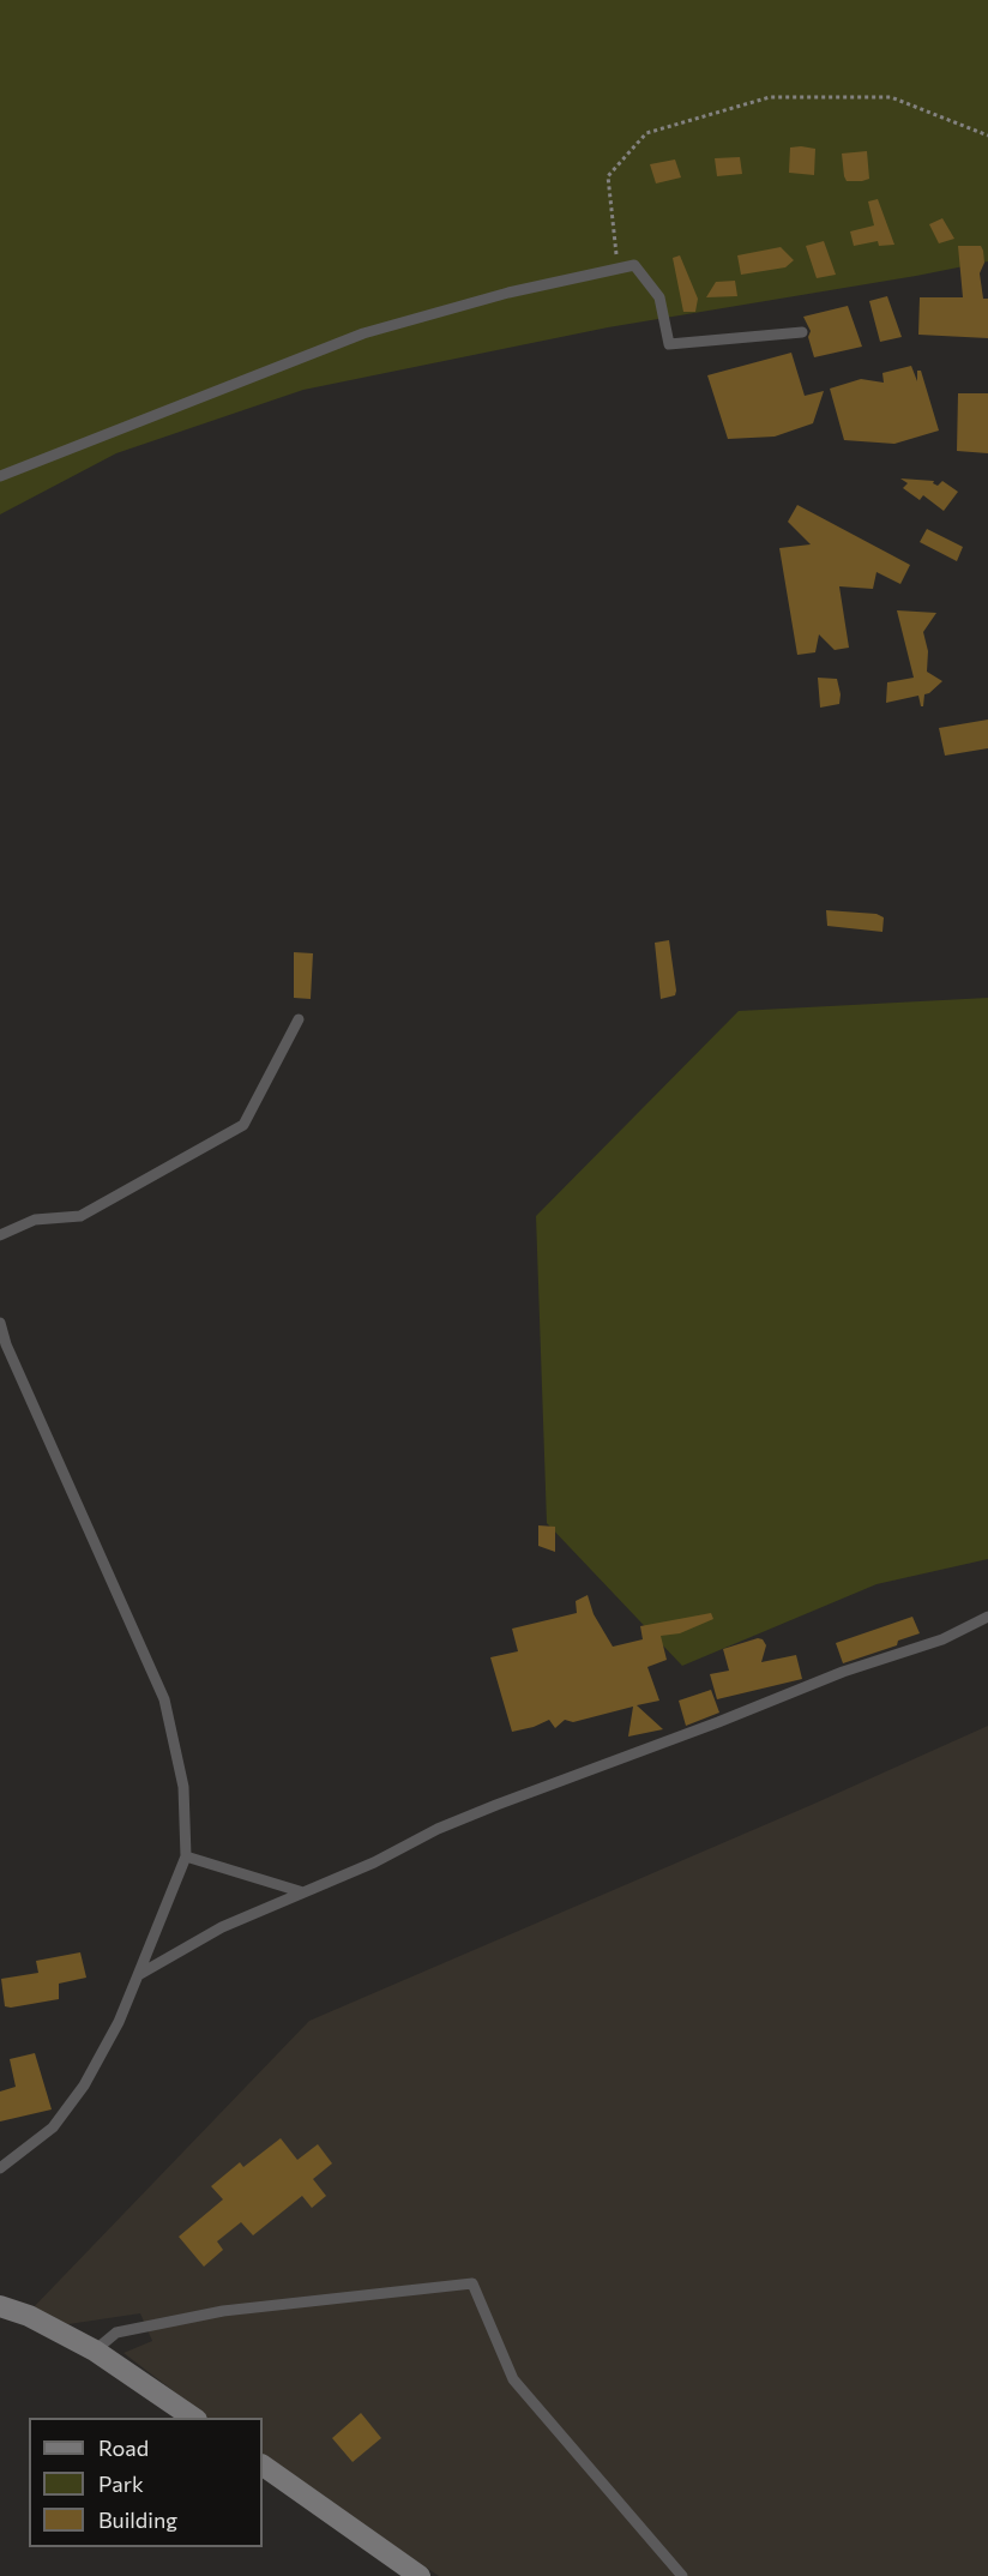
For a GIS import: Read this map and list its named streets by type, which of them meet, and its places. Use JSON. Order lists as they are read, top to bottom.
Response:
{
  "legend": ["Road", "Park", "Building"]
}
